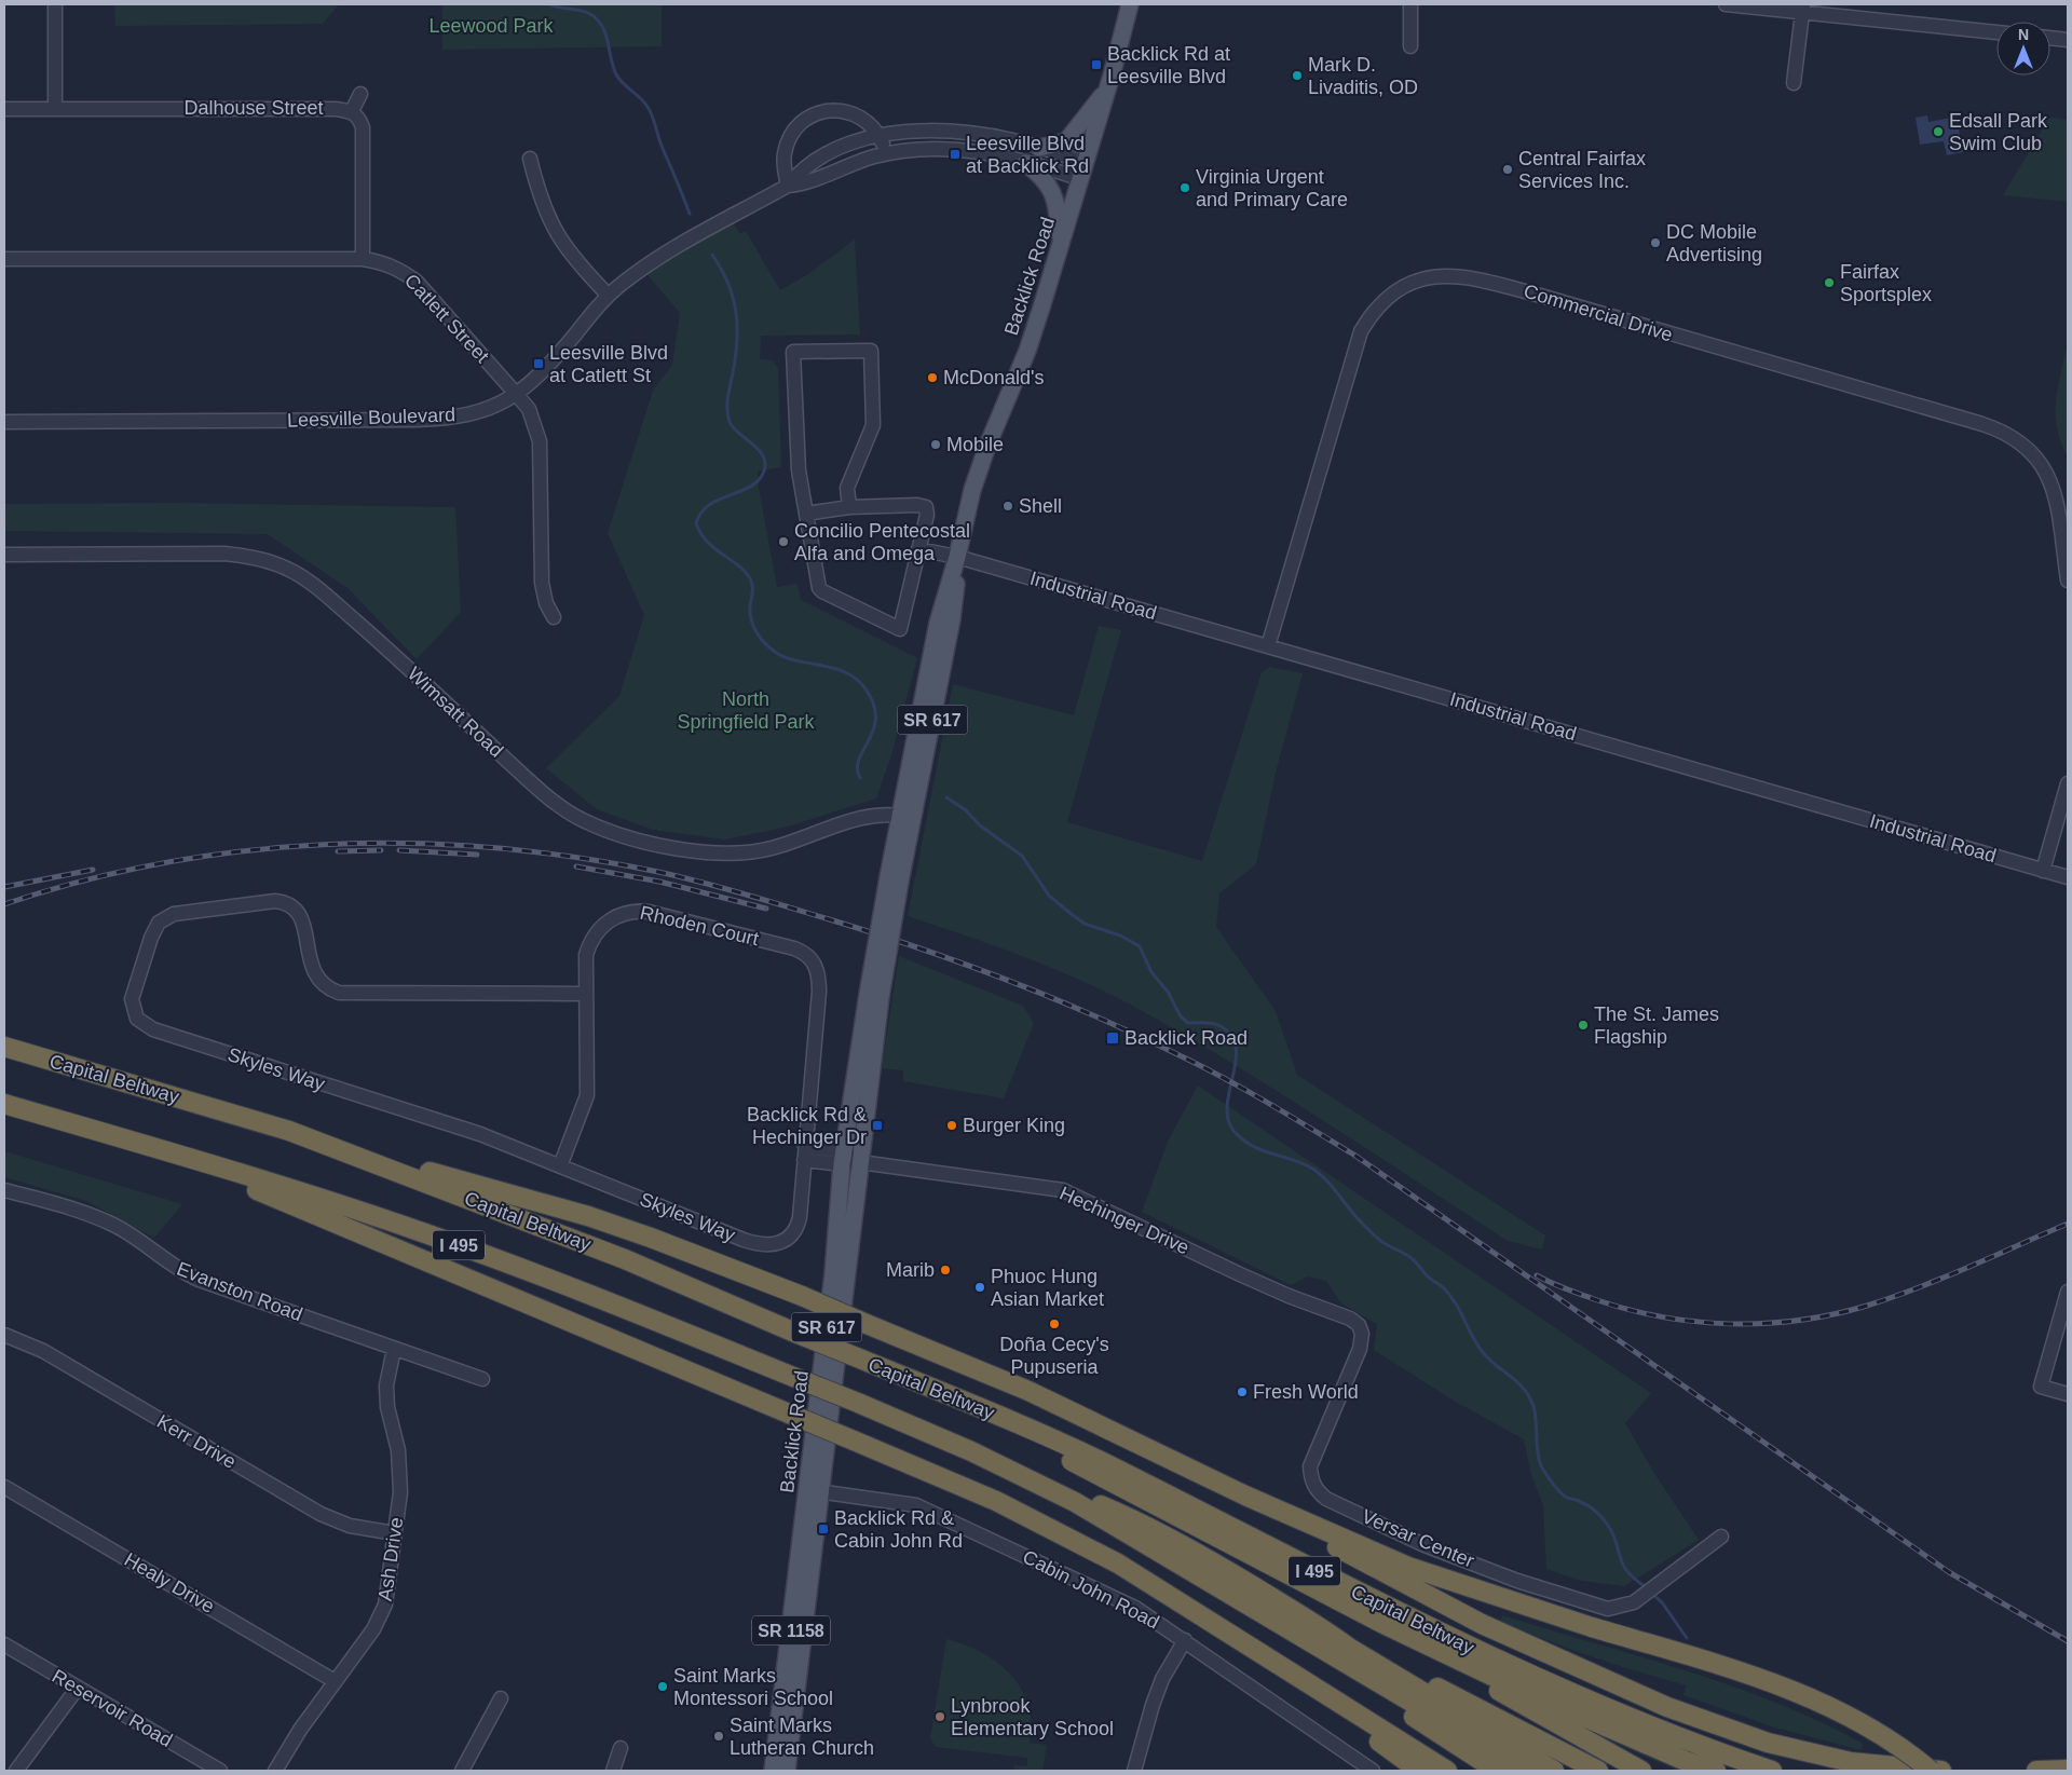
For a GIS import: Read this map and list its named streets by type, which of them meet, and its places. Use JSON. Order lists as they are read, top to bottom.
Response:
{
  "streets": {
    "highway": ["Capital Beltway", "I 495"],
    "main road": ["Backlick Road", "SR 617", "SR 1158"],
    "street": [
      "Dalhouse Street",
      "Commercial Drive",
      "Catlett Street",
      "Leesville Boulevard",
      "Industrial Road",
      "Wimsatt Road",
      "Rhoden Court",
      "Skyles Way",
      "Hechinger Drive",
      "Evanston Road",
      "Kerr Drive",
      "Versar Center",
      "Ash Drive",
      "Healy Drive",
      "Cabin John Road",
      "Reservoir Road"
    ]
  },
  "crossings": [
    ["Dalhouse Street", "Catlett Street"],
    ["Backlick Road", "Leesville Boulevard"],
    ["Backlick Road", "Industrial Road"],
    ["Backlick Road", "Wimsatt Road"],
    ["Backlick Road", "Hechinger Drive"],
    ["Backlick Road", "Cabin John Road"],
    ["Commercial Drive", "Industrial Road"],
    ["Catlett Street", "Leesville Boulevard"],
    ["Rhoden Court", "Skyles Way"],
    ["Hechinger Drive", "Versar Center"],
    ["Evanston Road", "Ash Drive"],
    ["Kerr Drive", "Ash Drive"],
    ["Ash Drive", "Healy Drive"]
  ],
  "parks": ["Leewood Park", "North Springfield Park"],
  "places": {
    "transit": [
      "Backlick Rd at Leesville Blvd",
      "Leesville Blvd at Backlick Rd",
      "Leesville Blvd at Catlett St",
      "Backlick Road",
      "Backlick Rd & Hechinger Dr",
      "Backlick Rd & Cabin John Rd"
    ],
    "other": [
      "Mark D. Livaditis, OD",
      "Edsall Park Swim Club",
      "Central Fairfax Services Inc.",
      "Virginia Urgent and Primary Care",
      "DC Mobile Advertising",
      "Fairfax Sportsplex",
      "McDonald's",
      "Mobile",
      "Shell",
      "Concilio Pentecostal Alfa and Omega",
      "The St. James Flagship",
      "Burger King",
      "Marib",
      "Phuoc Hung Asian Market",
      "Doña Cecy's Pupuseria",
      "Fresh World",
      "Saint Marks Montessori School",
      "Lynbrook Elementary School",
      "Saint Marks Lutheran Church"
    ]
  },
  "north": "top"
}
